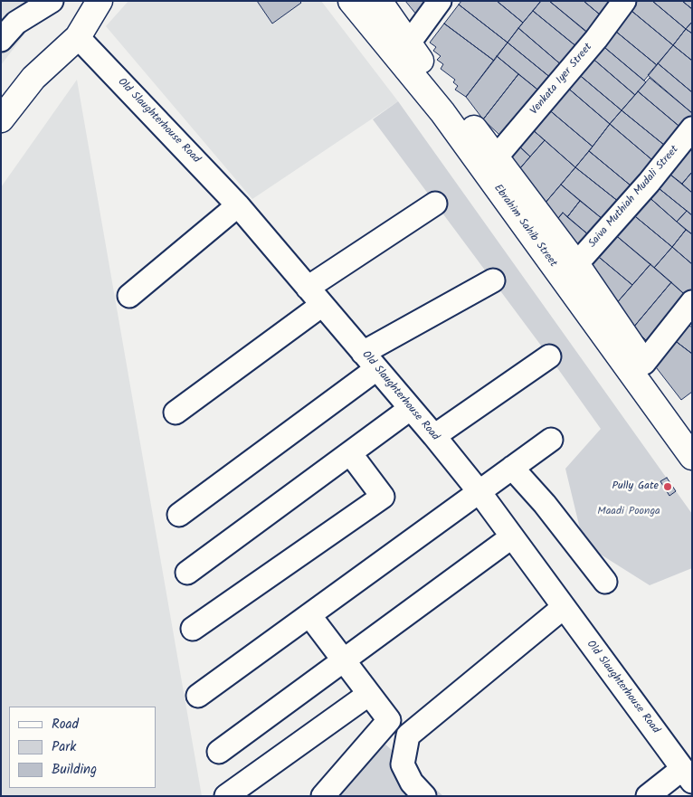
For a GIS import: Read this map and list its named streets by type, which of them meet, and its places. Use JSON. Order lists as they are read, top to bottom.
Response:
{
  "streets": {
    "main road": ["Ebrahim Sahib Street"],
    "street": ["Venkata Iyer Street", "Old Slaughterhouse Road", "Saiva Muthiah Mudali Street"]
  },
  "crossings": [
    ["Venkata Iyer Street", "Ebrahim Sahib Street"],
    ["Saiva Muthiah Mudali Street", "Ebrahim Sahib Street"]
  ],
  "parks": ["Maadi Poonga"],
  "places": ["Pully Gate"],
  "legend": ["Road", "Park", "Building"]
}
